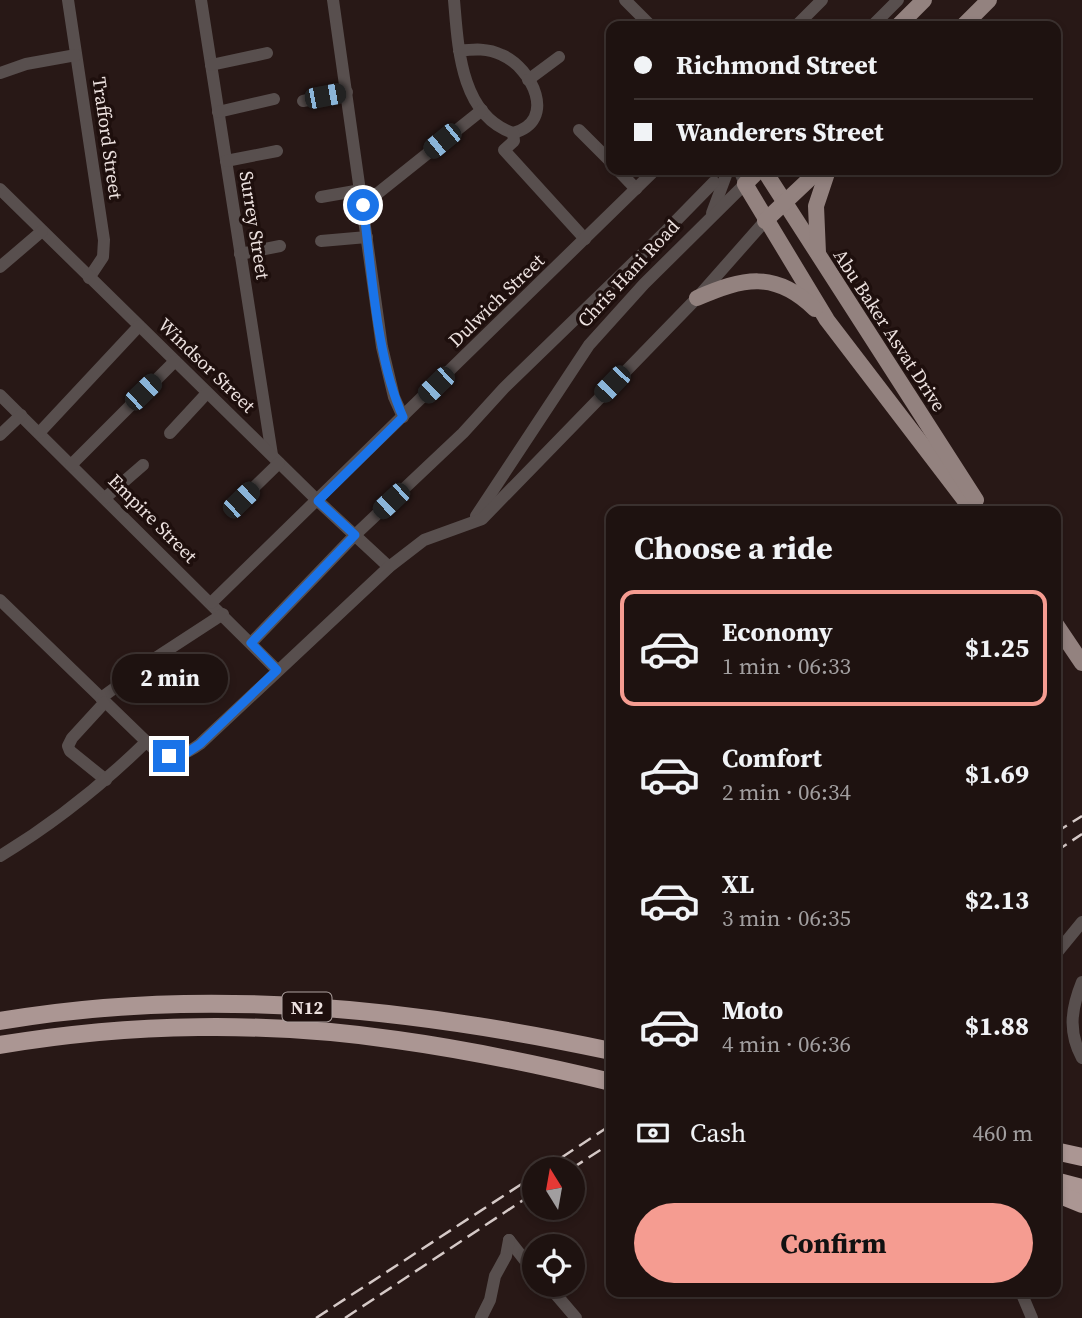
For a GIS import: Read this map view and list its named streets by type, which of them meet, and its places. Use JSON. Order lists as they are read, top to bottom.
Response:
{
  "streets": {
    "highway": ["N12"],
    "main road": ["Abu Baker Asvat Drive"],
    "street": [
      "Trafford Street",
      "Surrey Street",
      "Chris Hani Road",
      "Dulwich Street",
      "Windsor Street",
      "Empire Street"
    ]
  },
  "crossings": [
    ["Trafford Street", "Windsor Street"],
    ["Surrey Street", "Windsor Street"],
    ["Chris Hani Road", "Abu Baker Asvat Drive"],
    ["Dulwich Street", "Windsor Street"],
    ["Dulwich Street", "Empire Street"]
  ],
  "north": "top",
  "page": {
    "banner": ["Richmond Street", "Wanderers Street"],
    "heading": "Choose a ride",
    "list": [
      {
        "name": "Economy",
        "note": "1 min · 06:33",
        "value": "$1.25"
      },
      {
        "name": "Comfort",
        "note": "2 min · 06:34",
        "value": "$1.69"
      },
      {
        "name": "XL",
        "note": "3 min · 06:35",
        "value": "$2.13"
      },
      {
        "name": "Moto",
        "note": "4 min · 06:36",
        "value": "$1.88"
      }
    ],
    "bubble": "2 min",
    "pay": ["Cash", "460 m"],
    "buttons": "Confirm"
  }
}
